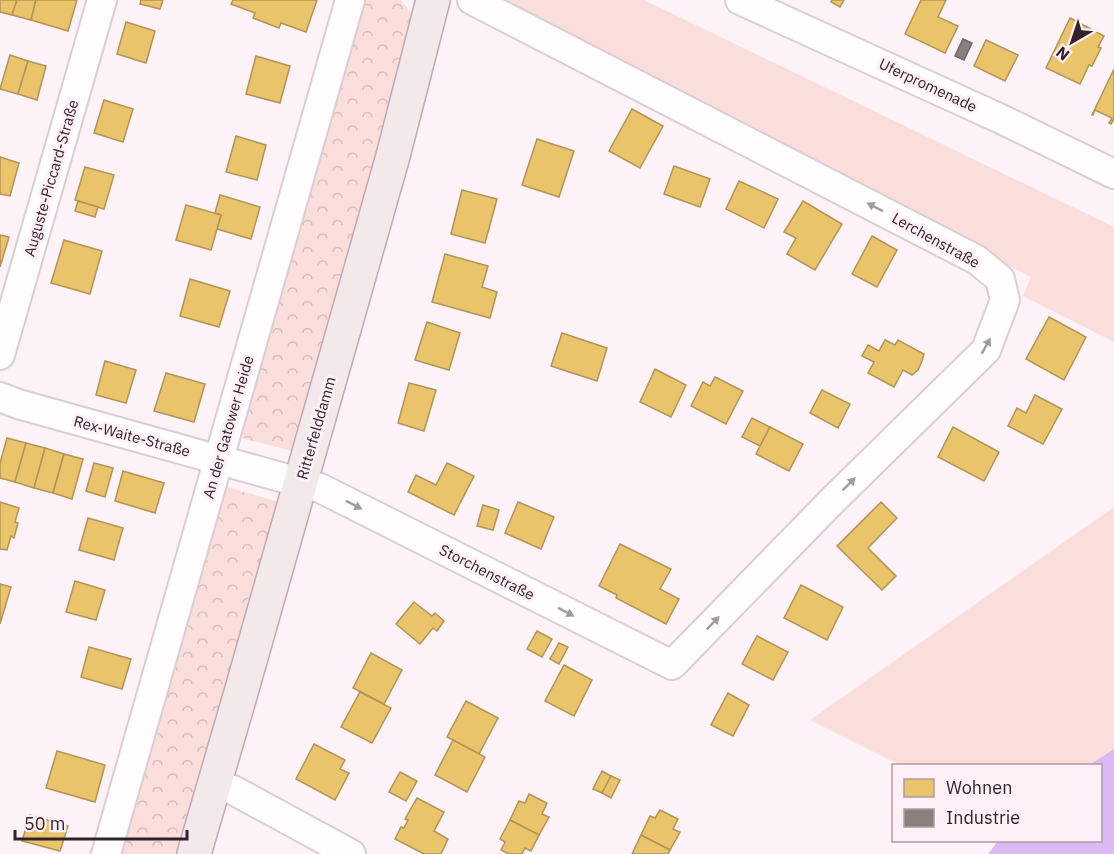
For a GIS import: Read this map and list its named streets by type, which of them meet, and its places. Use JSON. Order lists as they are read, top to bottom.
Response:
{
  "streets": {
    "main road": ["Ritterfelddamm"],
    "street": [
      "Uferpromenade",
      "Auguste-Piccard-Straße",
      "Lerchenstraße",
      "An der Gatower Heide",
      "Rex-Waite-Straße",
      "Storchenstraße"
    ]
  },
  "crossings": [
    ["Lerchenstraße", "Storchenstraße"],
    ["An der Gatower Heide", "Rex-Waite-Straße"],
    ["Ritterfelddamm", "Rex-Waite-Straße"],
    ["Ritterfelddamm", "Storchenstraße"],
    ["Rex-Waite-Straße", "Storchenstraße"]
  ],
  "one_way": ["Storchenstraße"],
  "legend": ["Wohnen", "Industrie"],
  "scale_bar": "50 m",
  "north": "bottom left"
}
